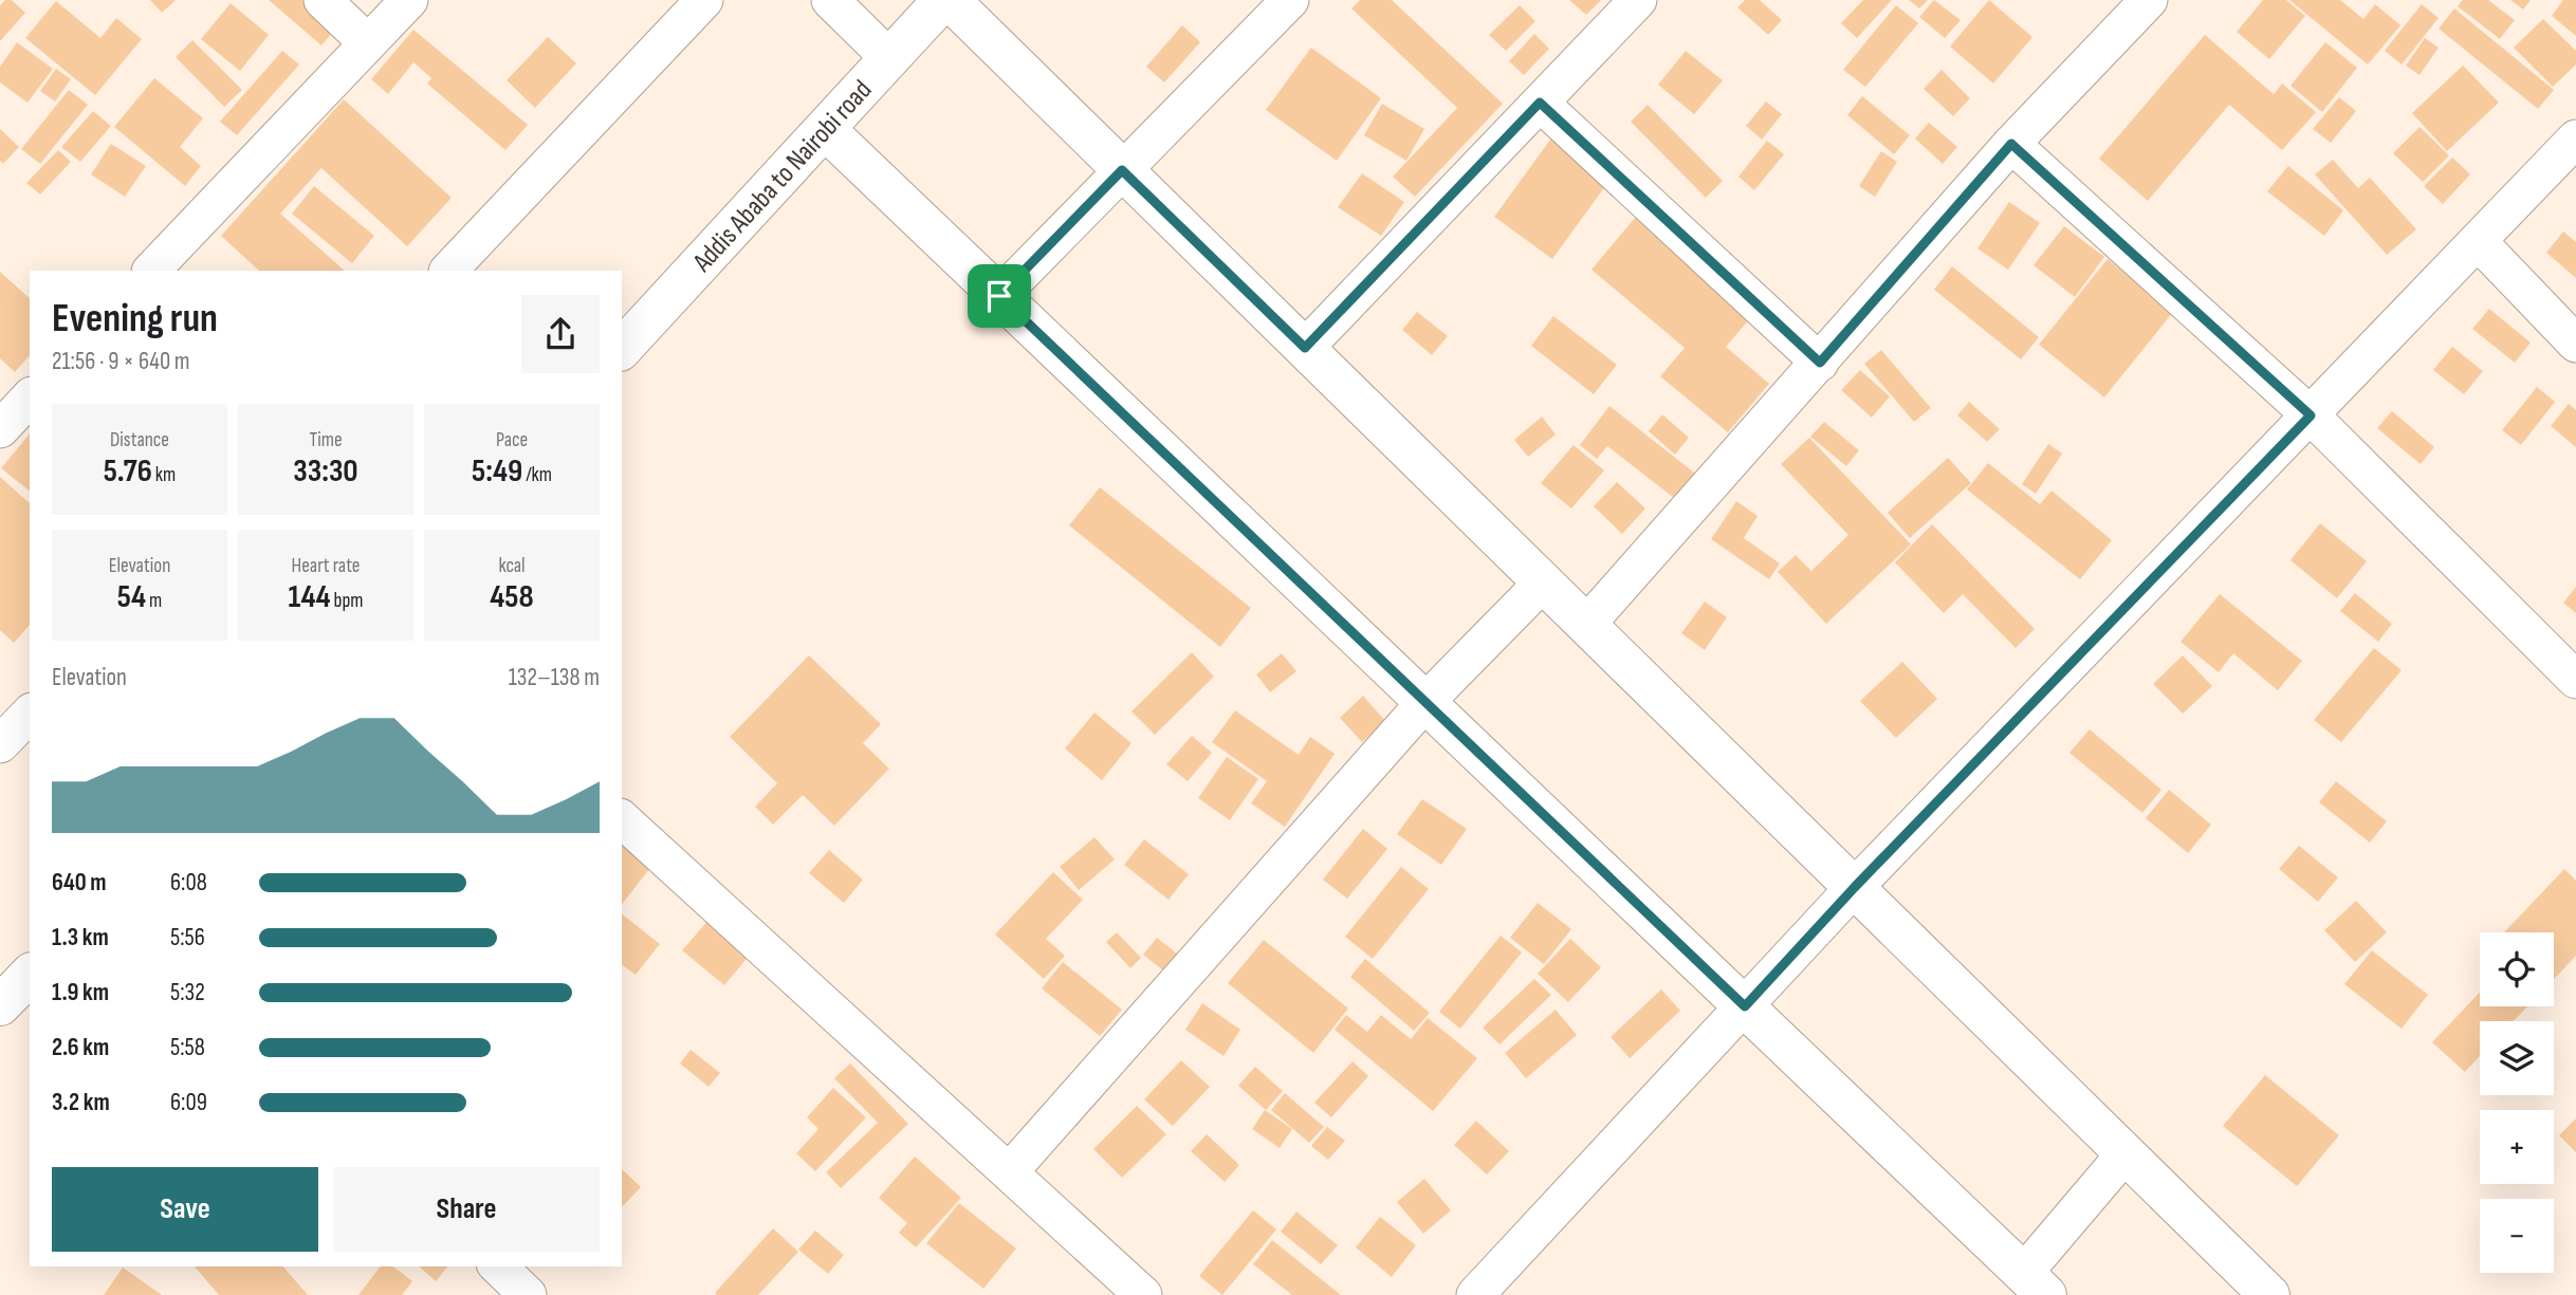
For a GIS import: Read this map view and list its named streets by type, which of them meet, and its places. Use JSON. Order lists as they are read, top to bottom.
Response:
{
  "streets": {
    "main road": ["Addis Ababa to Nairobi road"]
  },
  "page": {
    "heading": ["Evening run", "21:56 · 9 × 640 m"],
    "stats": [
      ["Distance", "5.76 km"],
      ["Time", "33:30"],
      ["Pace", "5:49 /km"],
      ["Elevation", "54 m"],
      ["Heart rate", "144 bpm"],
      ["kcal", "458"]
    ],
    "chart": ["Elevation", "132–138 m"],
    "list": [
      {
        "name": "640 m",
        "note": "6:08"
      },
      {
        "name": "1.3 km",
        "note": "5:56"
      },
      {
        "name": "1.9 km",
        "note": "5:32"
      },
      {
        "name": "2.6 km",
        "note": "5:58"
      },
      {
        "name": "3.2 km",
        "note": "6:09"
      }
    ],
    "map_buttons": ["+", "−"],
    "buttons": ["Save", "Share"]
  }
}
